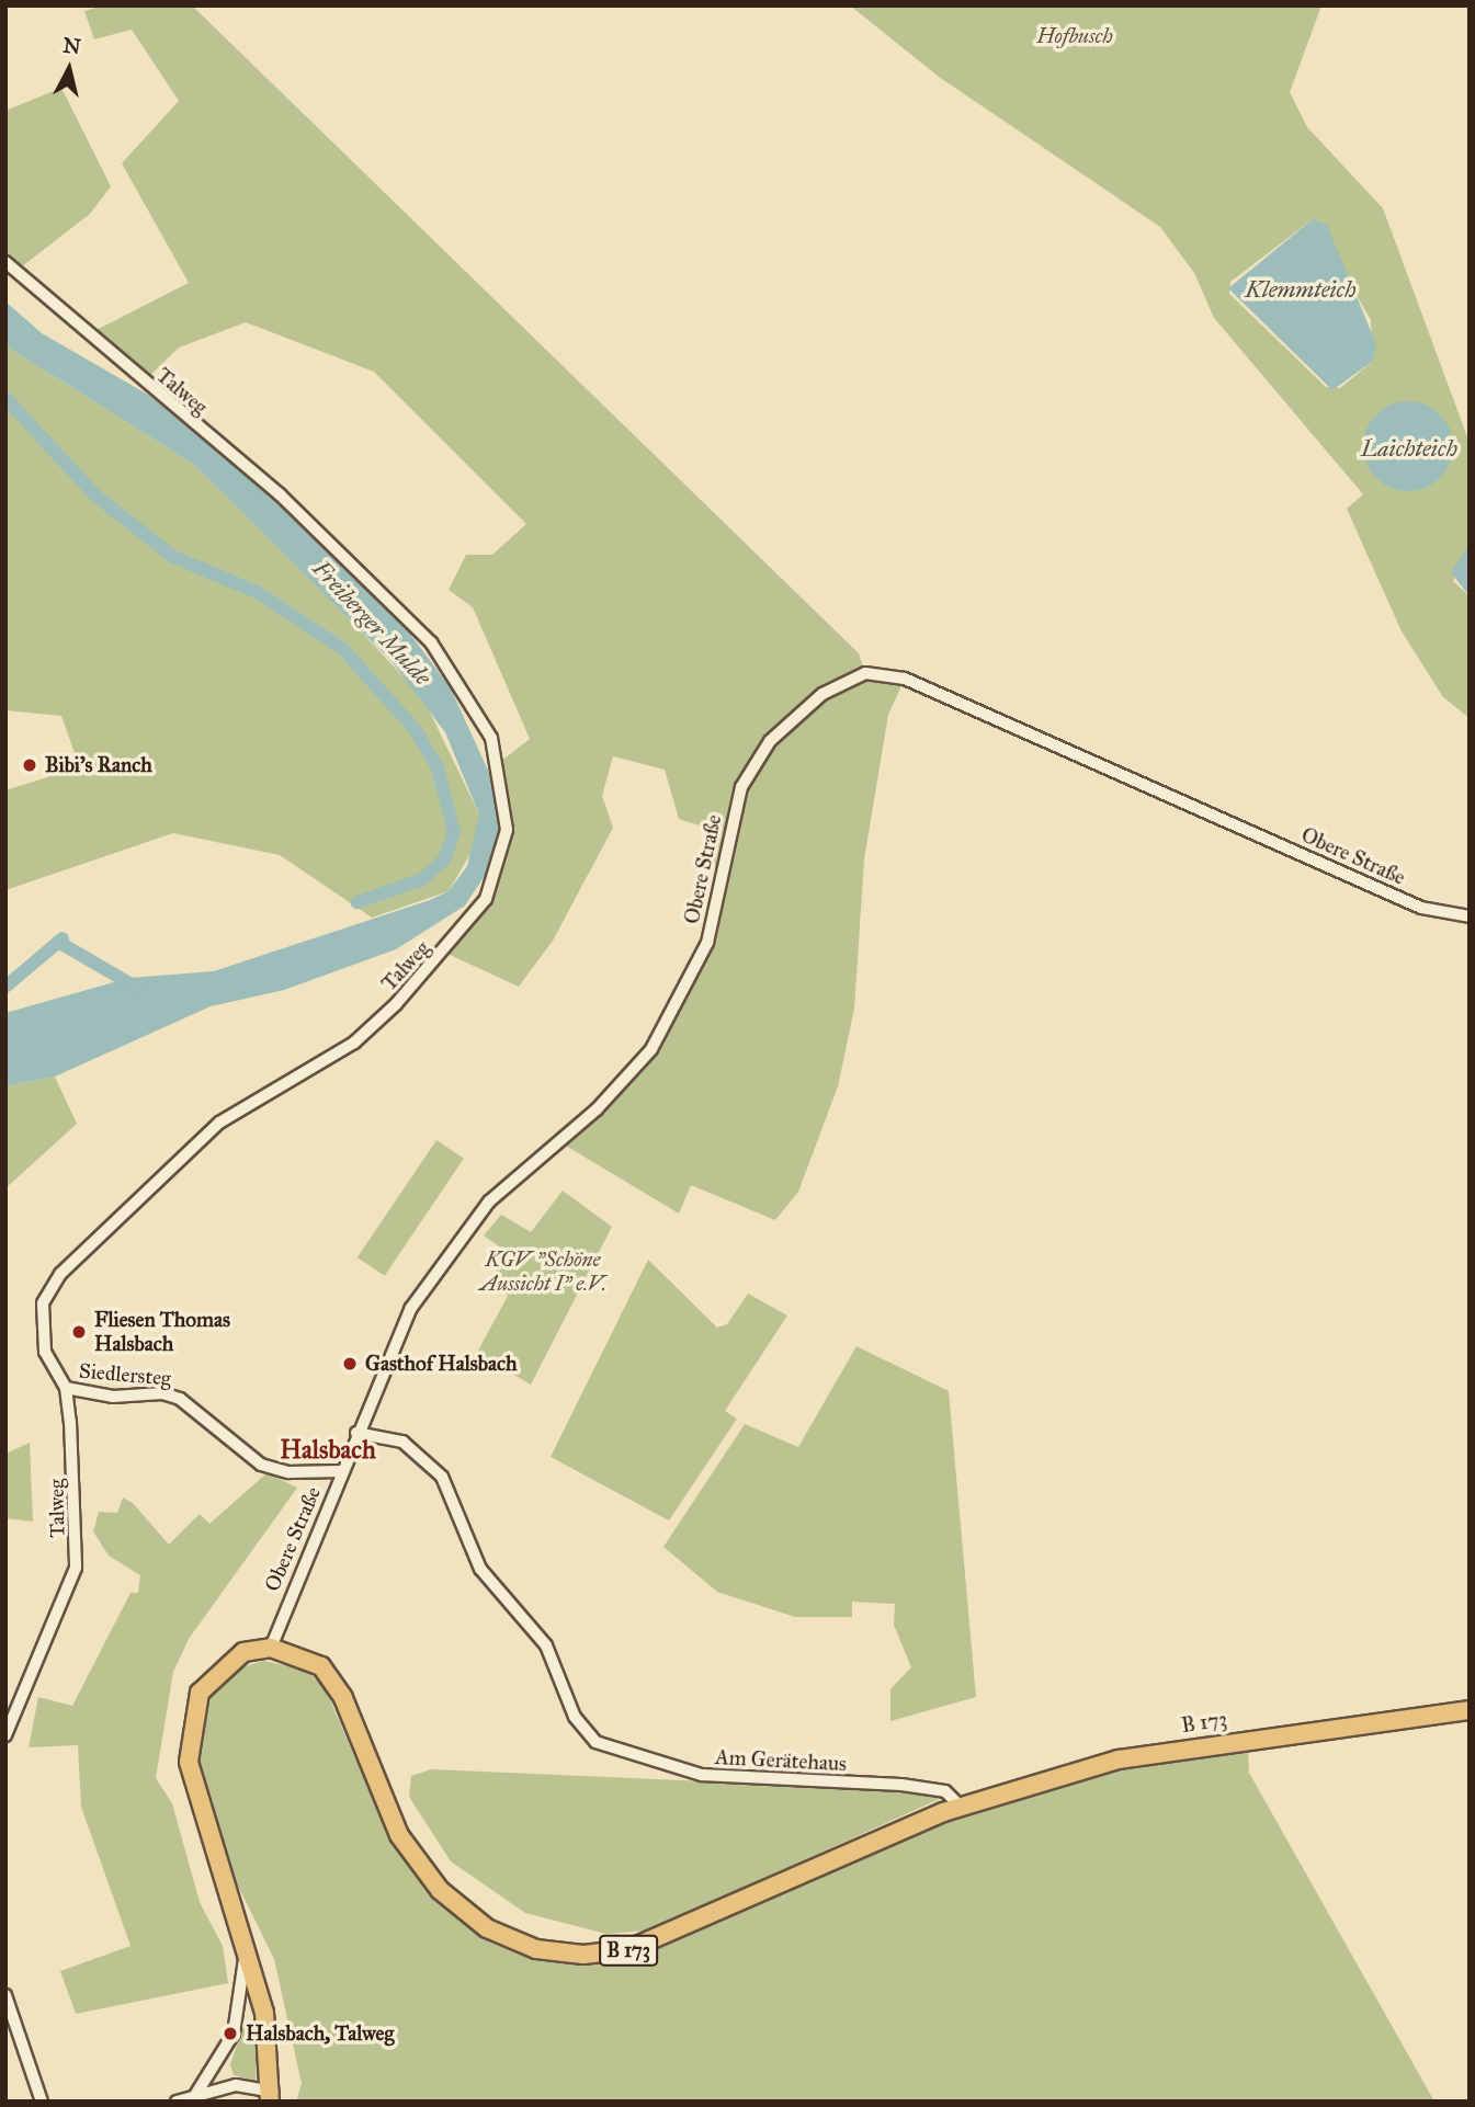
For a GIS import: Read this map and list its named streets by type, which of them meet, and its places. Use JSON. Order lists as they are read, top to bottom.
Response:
{
  "streets": {
    "main road": ["B 173"],
    "street": [
      "Talweg",
      "Obere Straße",
      "Siedlersteg",
      "Am Gerätehaus"
    ]
  },
  "crossings": [
    ["Talweg", "Siedlersteg"],
    ["Obere Straße", "Siedlersteg"],
    ["Obere Straße", "B 173"],
    ["Obere Straße", "Am Gerätehaus"],
    ["B 173", "Am Gerätehaus"]
  ],
  "districts": ["Halsbach"],
  "water": ["Klemmteich", "Laichteich", "Freiberger Mulde"],
  "parks": ["Hofbusch", "KGV \"Schöne Aussicht I\" e.V."],
  "places": [
    "Bibi's Ranch",
    "Fliesen Thomas Halsbach",
    "Gasthof Halsbach",
    "Halsbach, Talweg"
  ],
  "north": "top"
}
